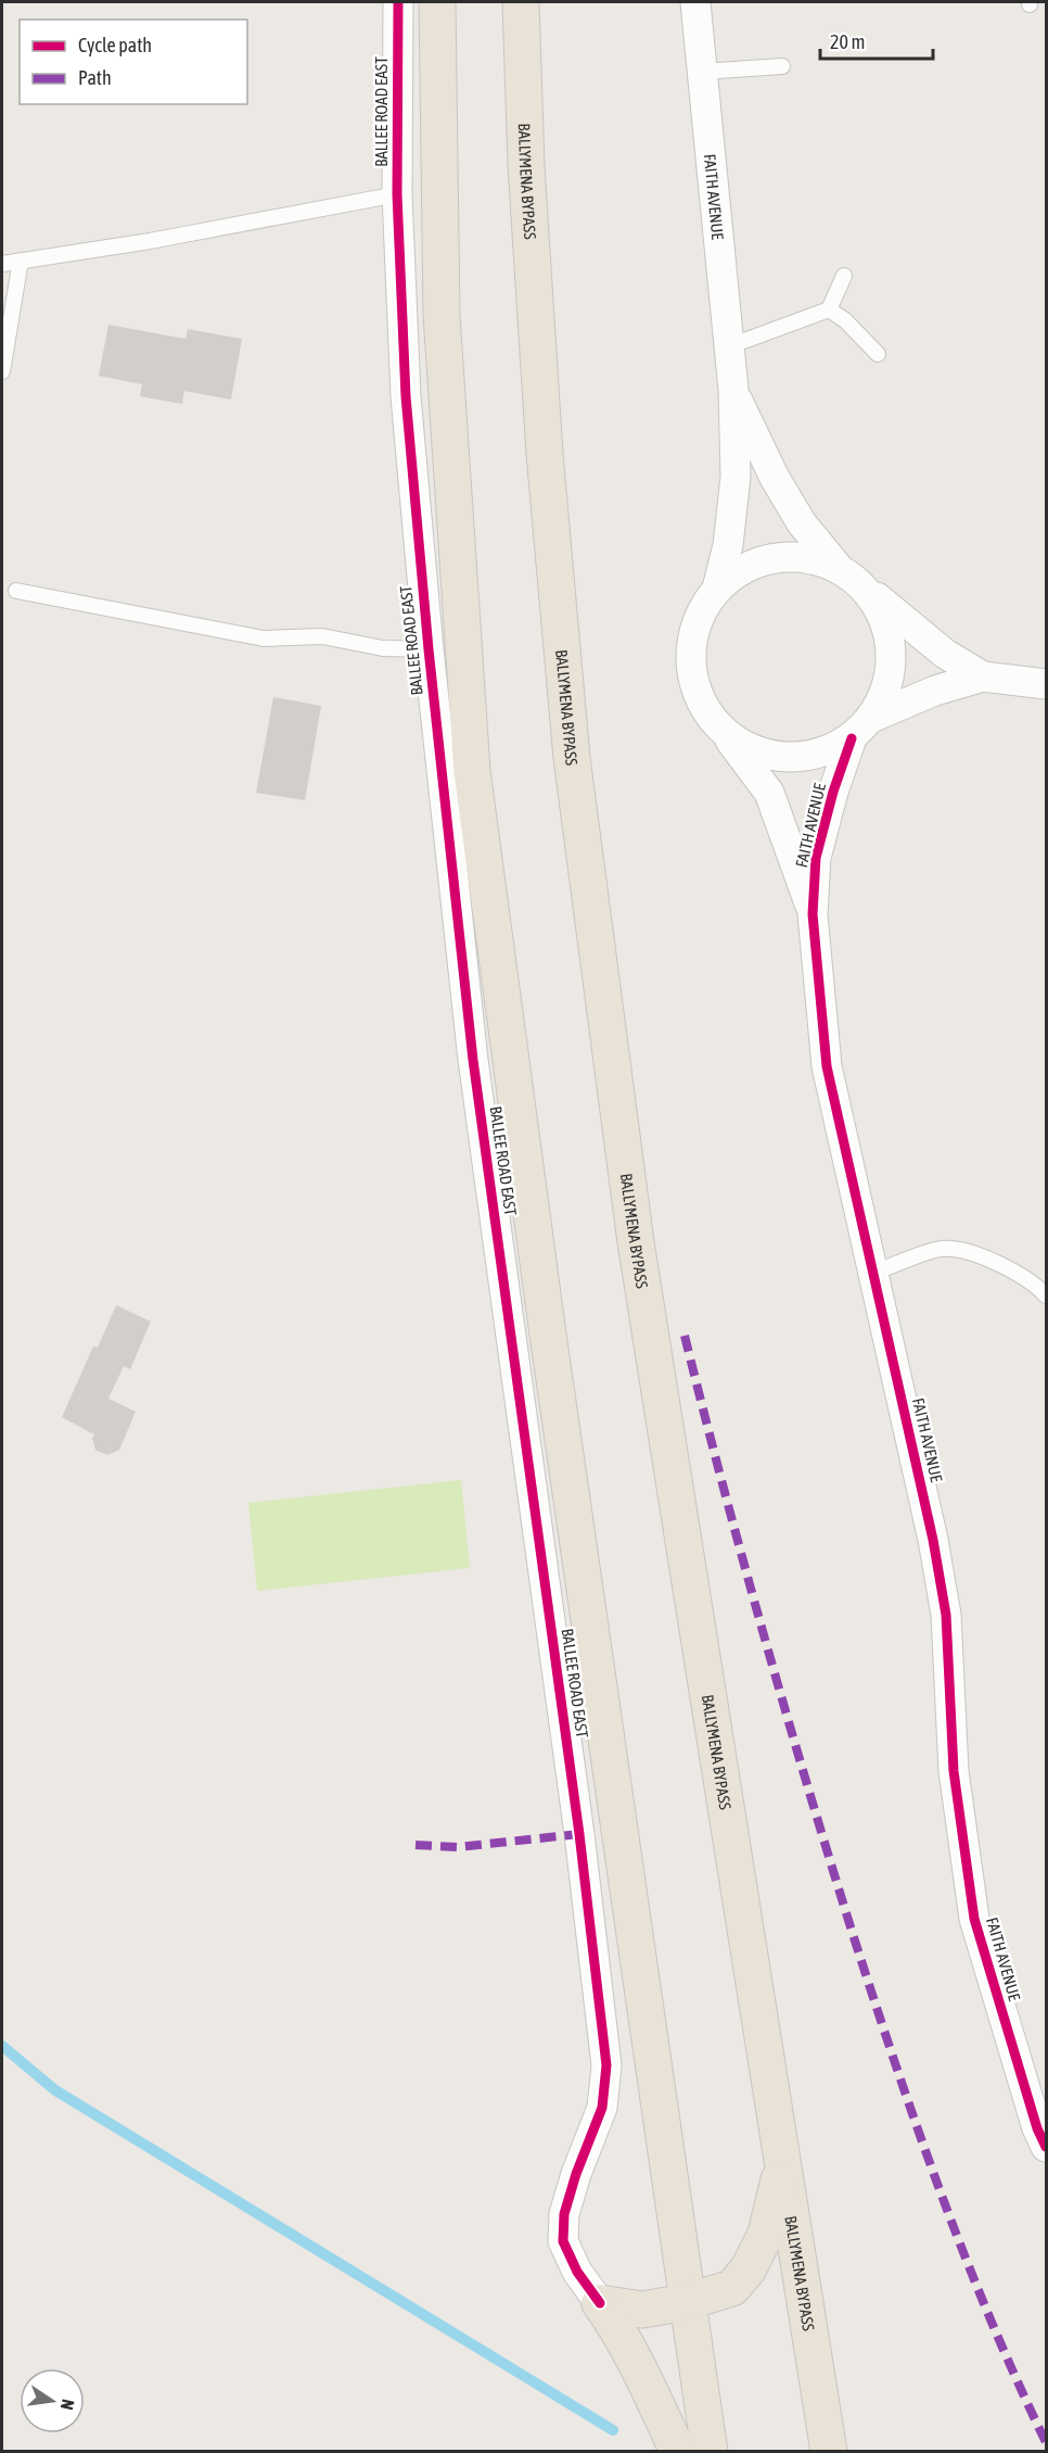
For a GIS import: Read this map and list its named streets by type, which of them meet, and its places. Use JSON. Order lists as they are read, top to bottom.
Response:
{
  "streets": {
    "highway": ["BALLYMENA BYPASS"],
    "street": ["BALLEE ROAD EAST", "FAITH AVENUE"]
  },
  "legend": ["Cycle path", "Path"],
  "scale_bar": "20 m",
  "north": "right"
}
